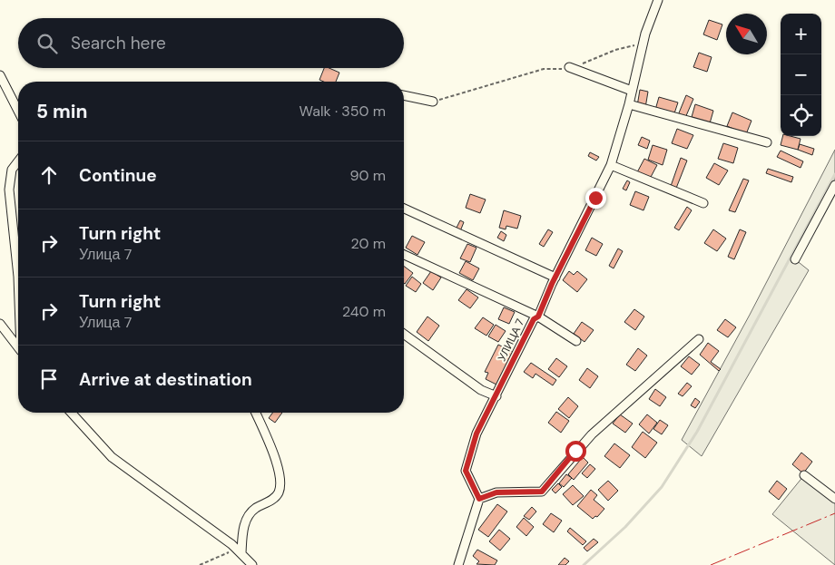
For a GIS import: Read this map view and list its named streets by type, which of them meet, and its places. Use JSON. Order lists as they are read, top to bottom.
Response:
{
  "streets": {
    "street": ["УЛИЦА 7"]
  },
  "north": "top left",
  "page": {
    "map_buttons": ["+", "−"],
    "search": "Search here",
    "heading": ["5 min", "Walk · 350 m"],
    "list": [
      ["Continue", "90 m"],
      ["Turn right", "Улица 7", "20 m"],
      ["Turn right", "Улица 7", "240 m"],
      "Arrive at destination"
    ]
  }
}
